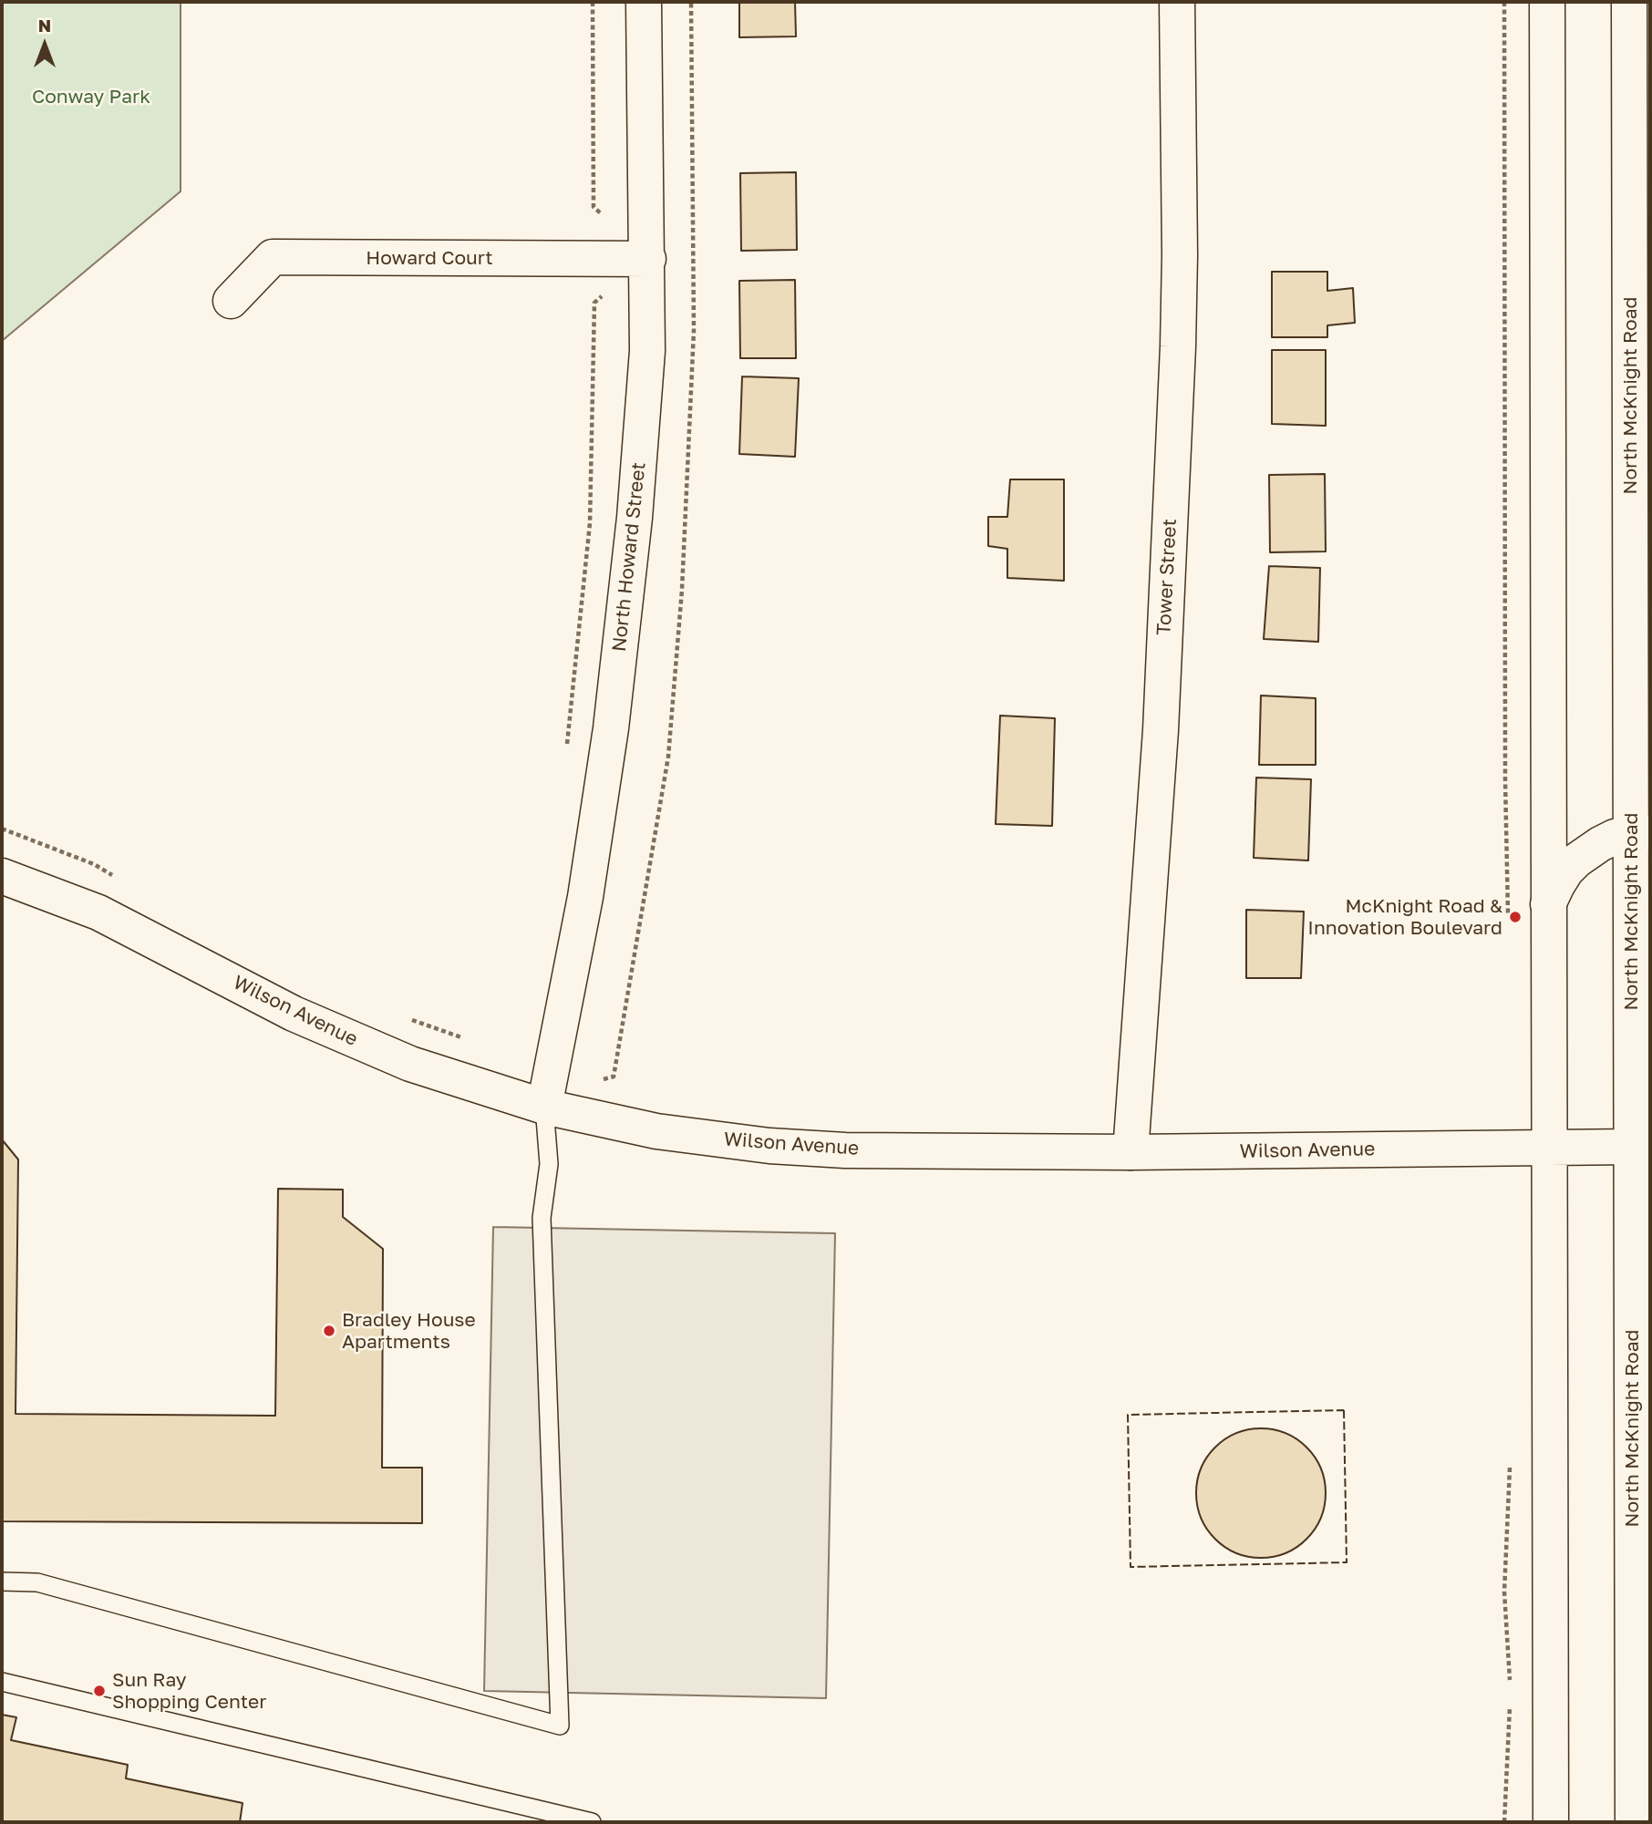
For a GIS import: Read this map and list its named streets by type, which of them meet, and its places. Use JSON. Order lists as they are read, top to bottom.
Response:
{
  "streets": {
    "street": [
      "Howard Court",
      "North McKnight Road",
      "North Howard Street",
      "Tower Street",
      "Wilson Avenue"
    ]
  },
  "crossings": [
    ["Howard Court", "North Howard Street"],
    ["North McKnight Road", "Wilson Avenue"],
    ["North Howard Street", "Wilson Avenue"],
    ["Tower Street", "Wilson Avenue"]
  ],
  "parks": ["Conway Park"],
  "places": ["McKnight Road & Innovation Boulevard", "Bradley House Apartments", "Sun Ray Shopping Center"],
  "north": "top"
}
